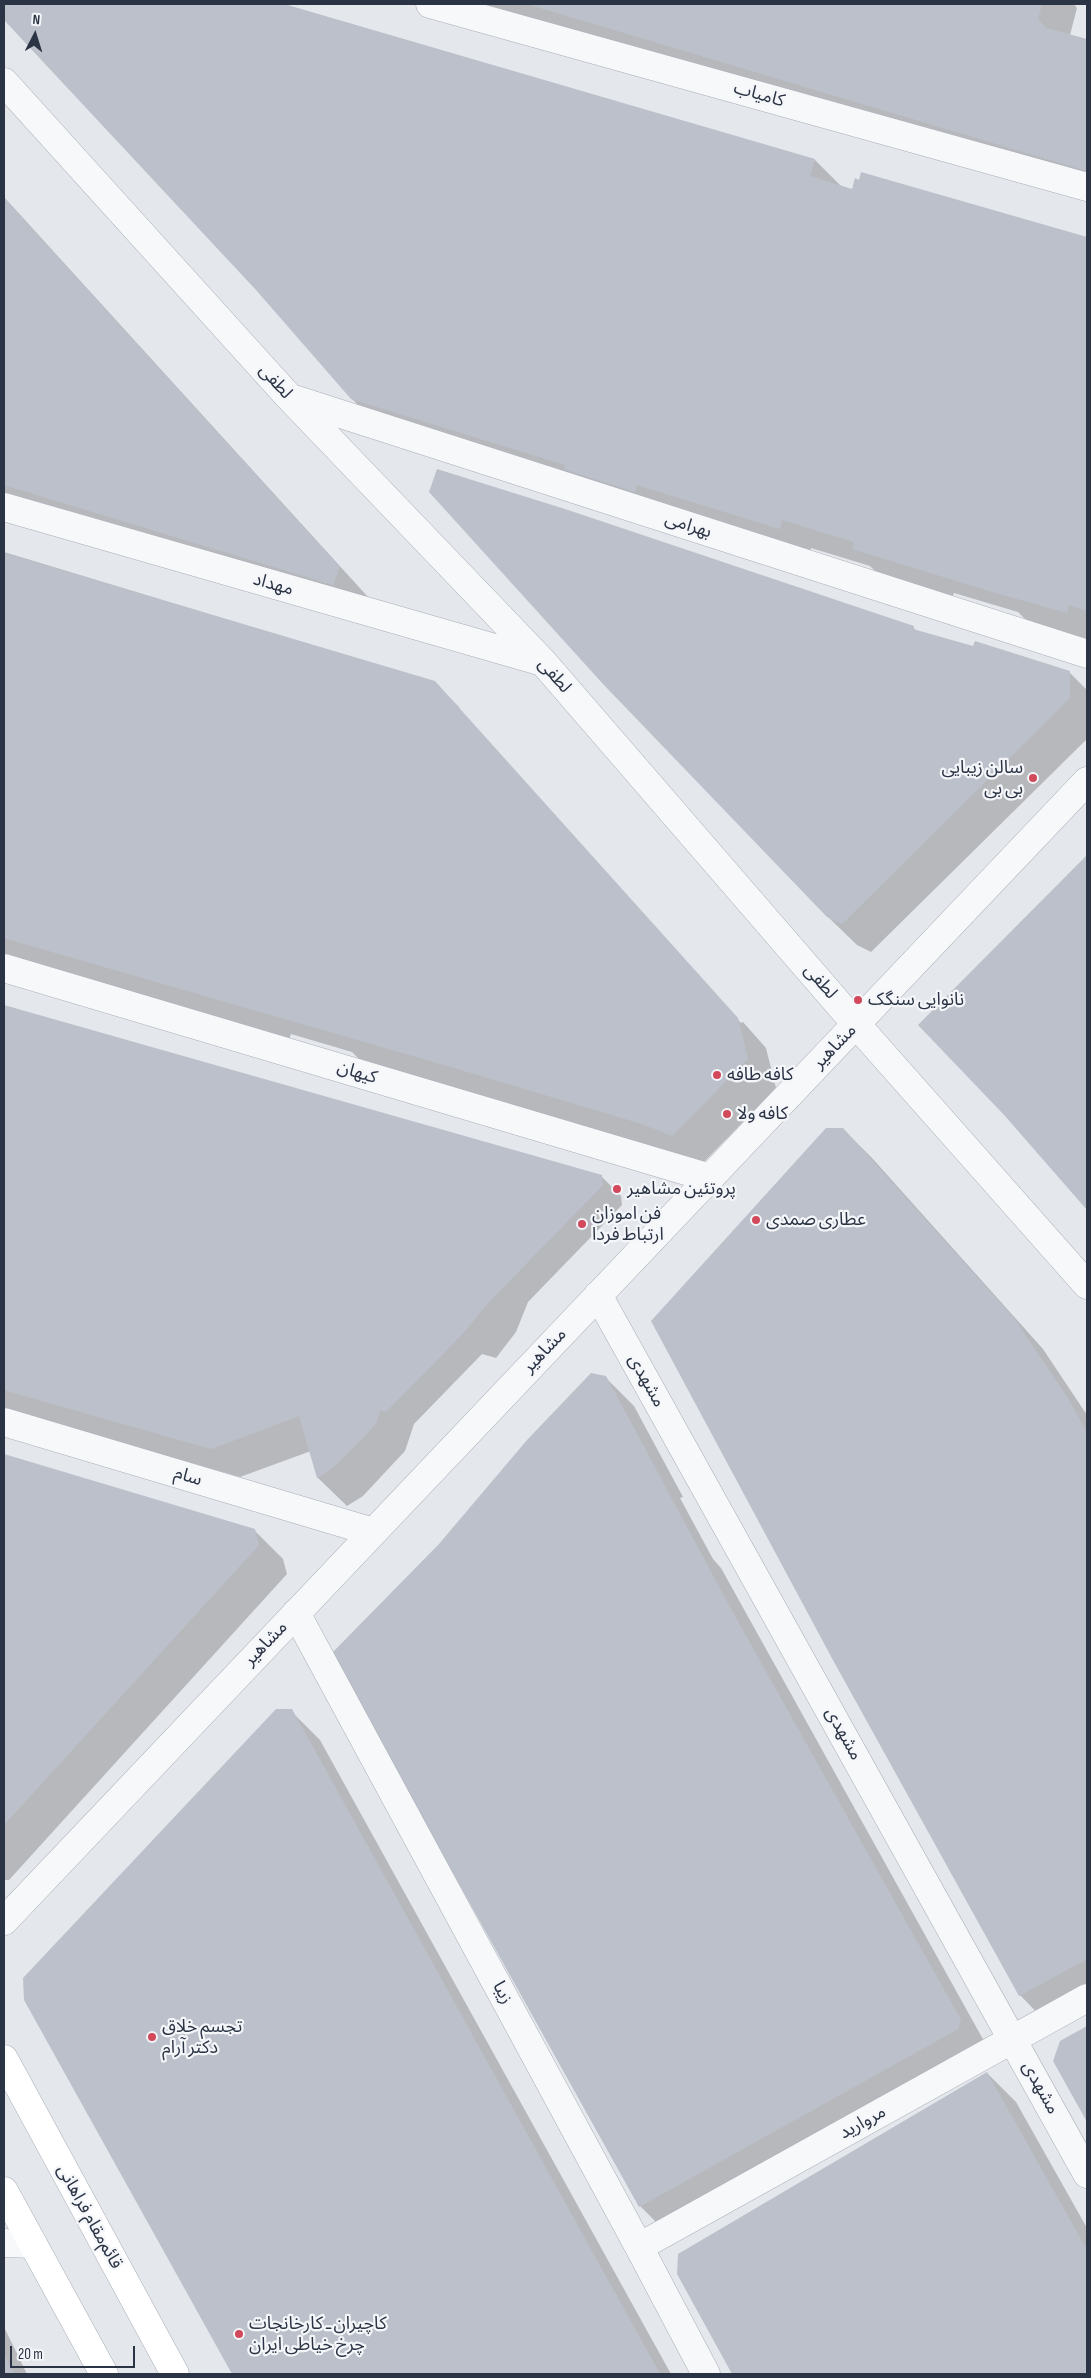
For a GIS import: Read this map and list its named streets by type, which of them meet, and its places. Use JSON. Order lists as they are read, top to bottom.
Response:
{
  "streets": {
    "main road": ["قائم‌مقام فراهانی"],
    "street": [
      "کامیاب",
      "لطفی",
      "بهرامی",
      "مهداد",
      "مشاهیر",
      "کیهان",
      "مشهدی",
      "سام",
      "زیبا",
      "مروارید"
    ]
  },
  "crossings": [
    ["لطفی", "بهرامی"],
    ["لطفی", "مهداد"],
    ["لطفی", "مشاهیر"],
    ["مشاهیر", "کیهان"],
    ["مشاهیر", "مشهدی"],
    ["مشاهیر", "سام"],
    ["مشاهیر", "زیبا"],
    ["مشهدی", "مروارید"],
    ["زیبا", "مروارید"]
  ],
  "places": [
    "سالن زیبایی بی بی",
    "نانوایی سنگک",
    "کافه طافه",
    "کافه ولا",
    "پروتئین مشاهیر",
    "عطاری صمدی",
    "فن اموزان ارتباط فردا",
    "تجسم خلاق دکتر آرام",
    "کاچیران ـ کارخانجات چرخ خیاطی ایران"
  ],
  "scale_bar": "20 m",
  "north": "top"
}
